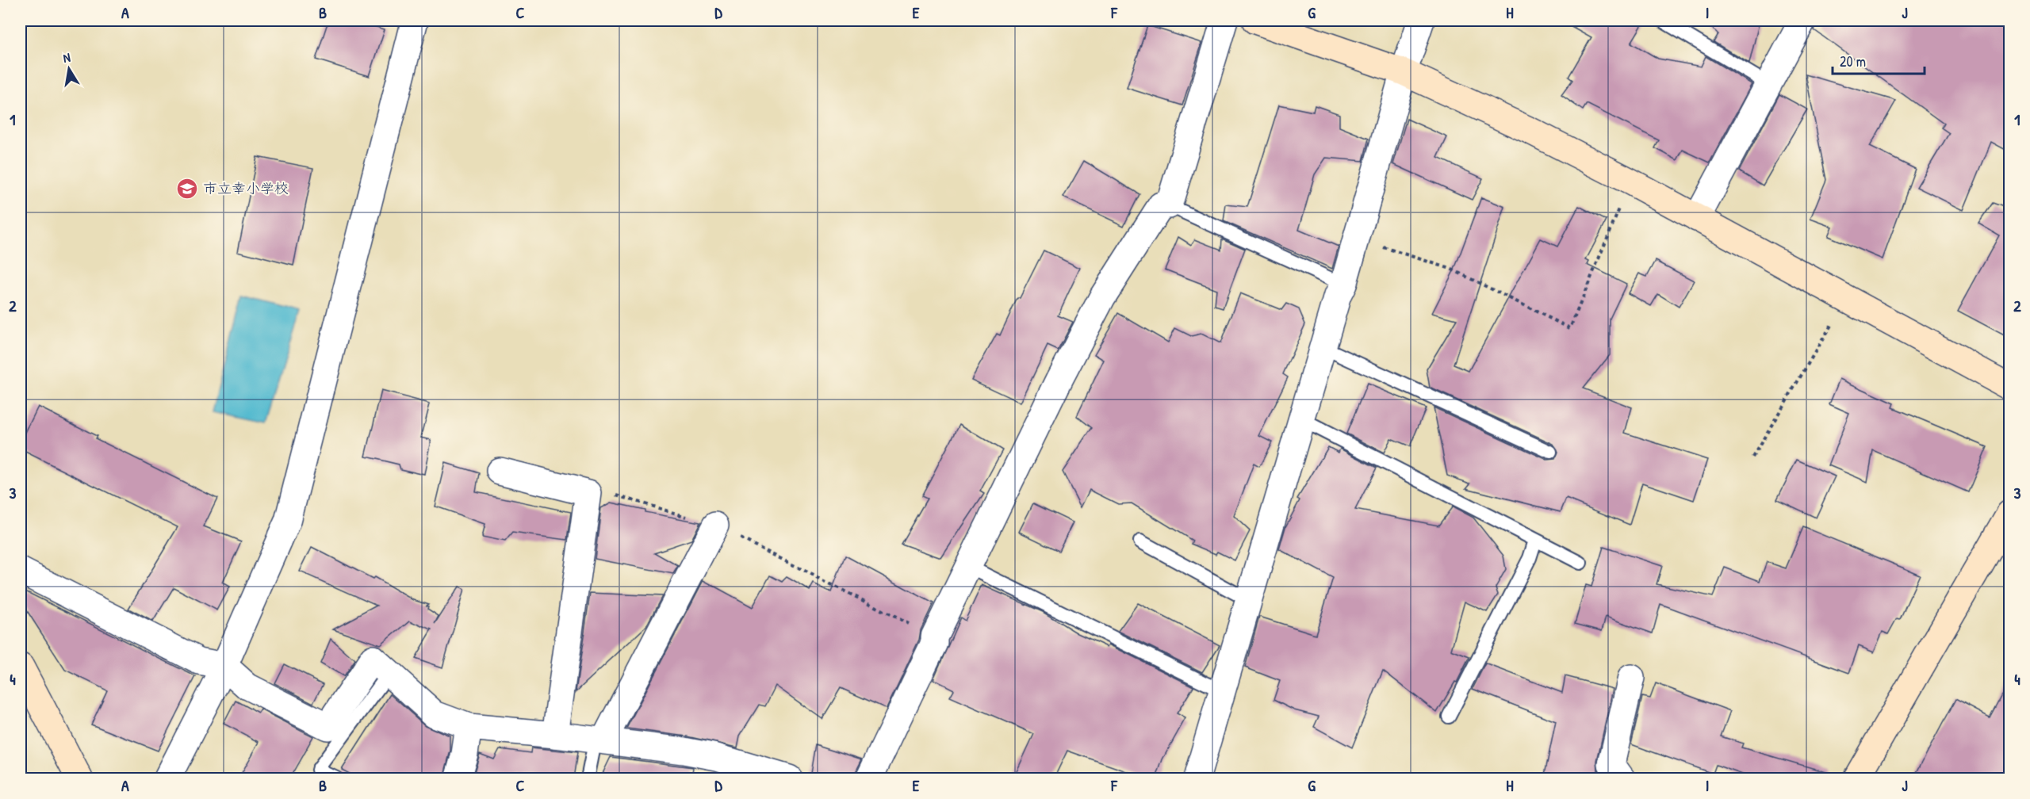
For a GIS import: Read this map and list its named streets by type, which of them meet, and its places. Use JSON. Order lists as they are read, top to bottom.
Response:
{
  "places": {
    "school or university": ["市立幸小学校"]
  },
  "scale_bar": "20 m",
  "north": "top",
  "grid": {
    "columns": [
      "A",
      "B",
      "C",
      "D",
      "E",
      "F",
      "G",
      "H",
      "I",
      "J"
    ],
    "rows": [
      "1",
      "2",
      "3",
      "4"
    ]
  }
}
